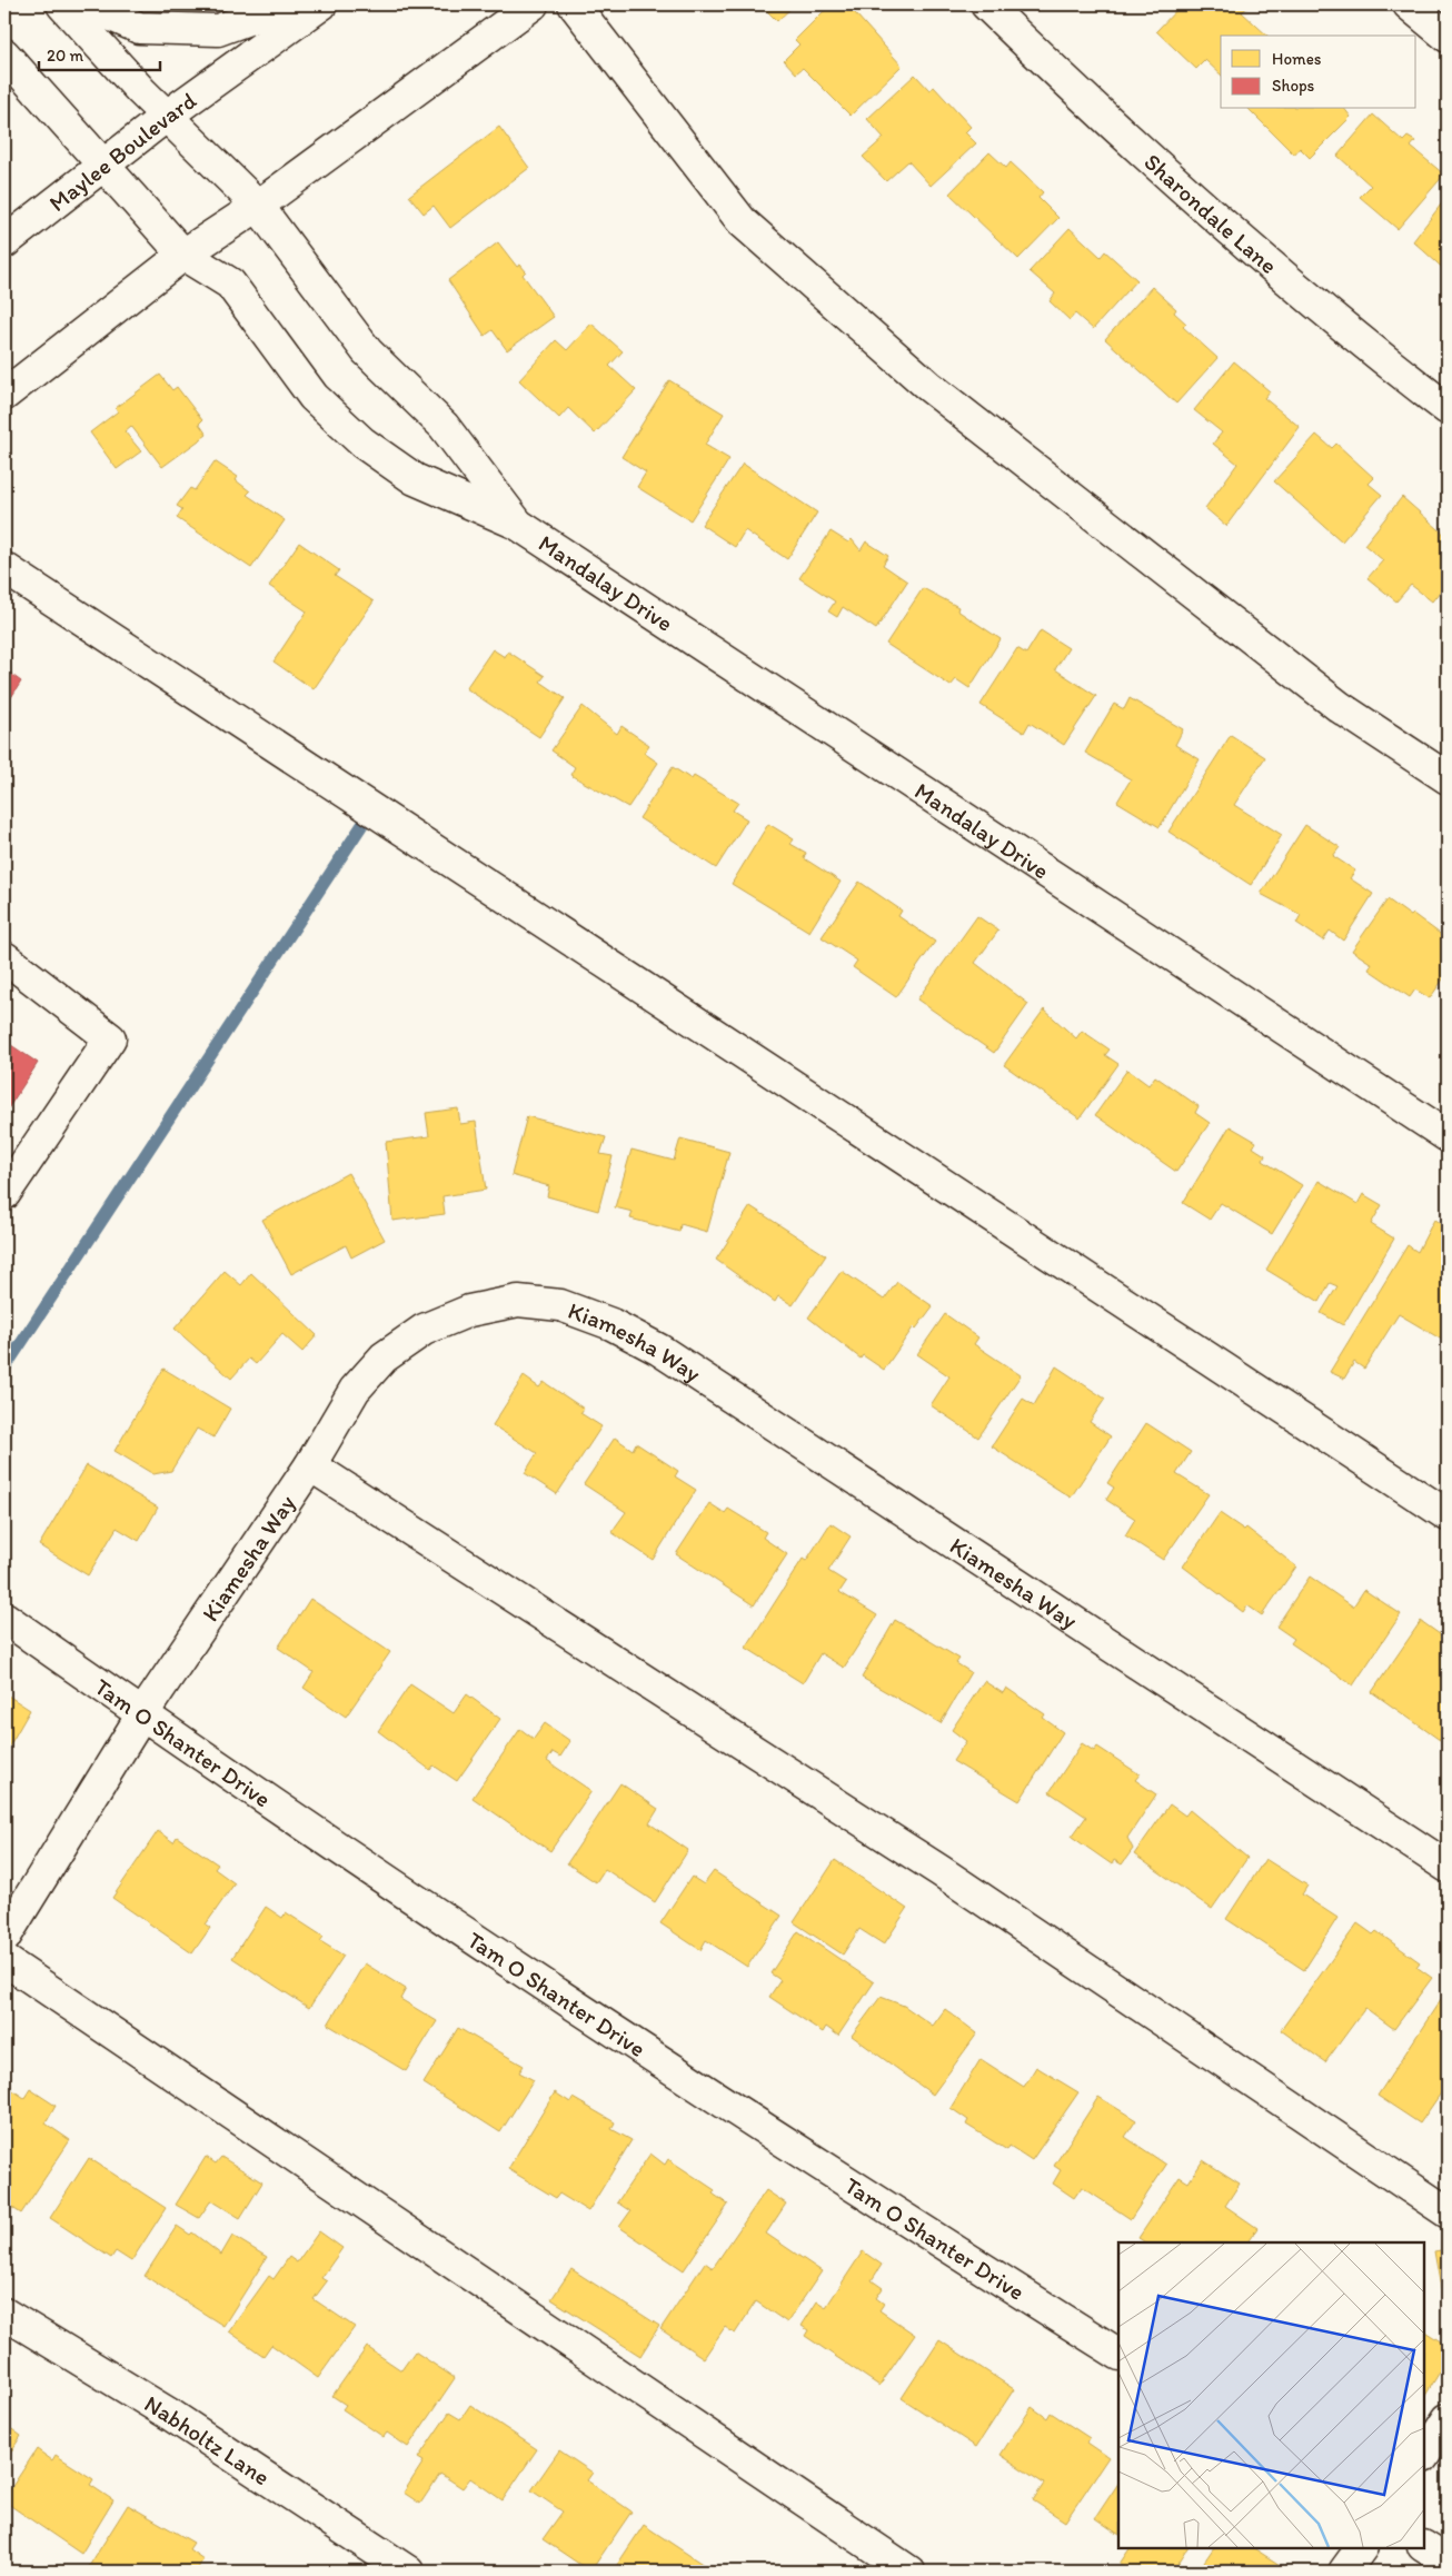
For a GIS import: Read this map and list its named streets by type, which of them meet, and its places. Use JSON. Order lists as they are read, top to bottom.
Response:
{
  "streets": {
    "street": [
      "Maylee Boulevard",
      "Sharondale Lane",
      "Mandalay Drive",
      "Kiamesha Way",
      "Tam O Shanter Drive",
      "Nabholtz Lane"
    ]
  },
  "crossings": [
    ["Maylee Boulevard", "Mandalay Drive"],
    ["Kiamesha Way", "Tam O Shanter Drive"]
  ],
  "legend": ["Homes", "Shops"],
  "scale_bar": "20 m"
}
